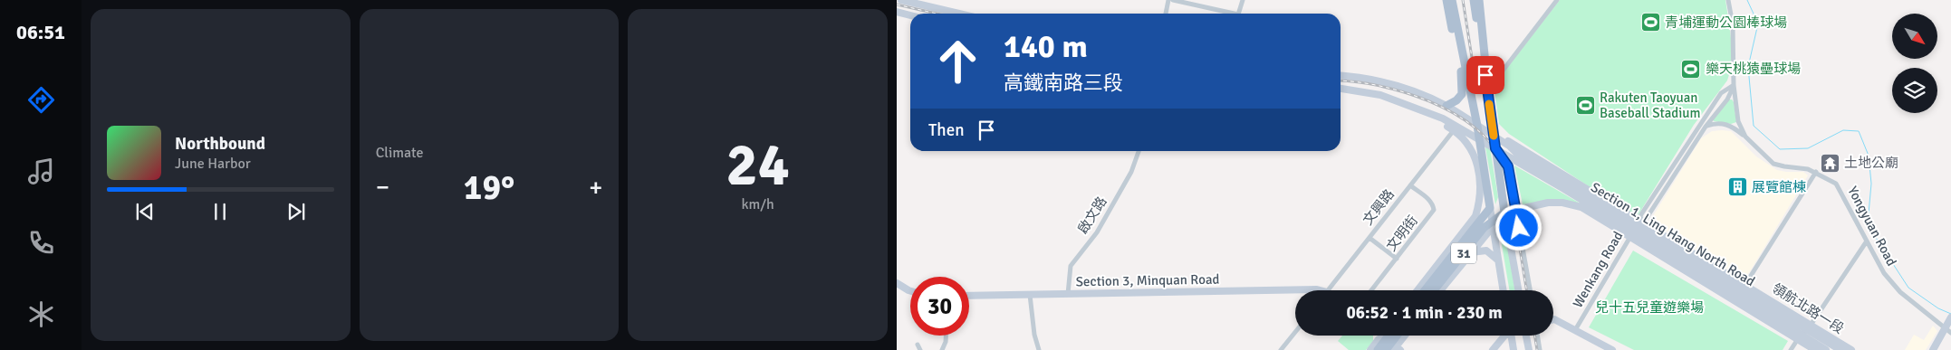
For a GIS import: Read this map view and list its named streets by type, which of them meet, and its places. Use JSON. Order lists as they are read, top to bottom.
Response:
{
  "streets": {
    "main road": ["31"],
    "street": [
      "文興路",
      "啟文路",
      "Yongyuan Road",
      "文明街",
      "Section 1, Ling Hang North Road",
      "Wenkang Road",
      "Section 3, Minquan Road",
      "領航北路一段"
    ]
  },
  "crossings": [
    ["文興路", "文明街"],
    ["啟文路", "Section 3, Minquan Road"],
    ["Yongyuan Road", "Wenkang Road"],
    ["Section 1, Ling Hang North Road", "Wenkang Road"],
    ["Section 1, Ling Hang North Road", "領航北路一段"]
  ],
  "parks": ["兒十五兒童遊樂場"],
  "places": {
    "sports": ["青埔運動公園棒球場", "樂天桃猿壘球場", "Rakuten Taoyuan Baseball Stadium"],
    "temple": ["土地公廟"],
    "building": ["展覽館棟"]
  },
  "north": "bottom right",
  "page": {
    "tabs": "06:51",
    "tile": [
      "Climate",
      ["24", "km/h"]
    ],
    "turn": ["140 m", "高鐵南路三段"],
    "then": "Then",
    "song": ["Northbound", "June Harbor"],
    "heat": ["−", "19°", "+"],
    "limit": "30",
    "trip": "06:52 · 1 min · 230 m"
  }
}
